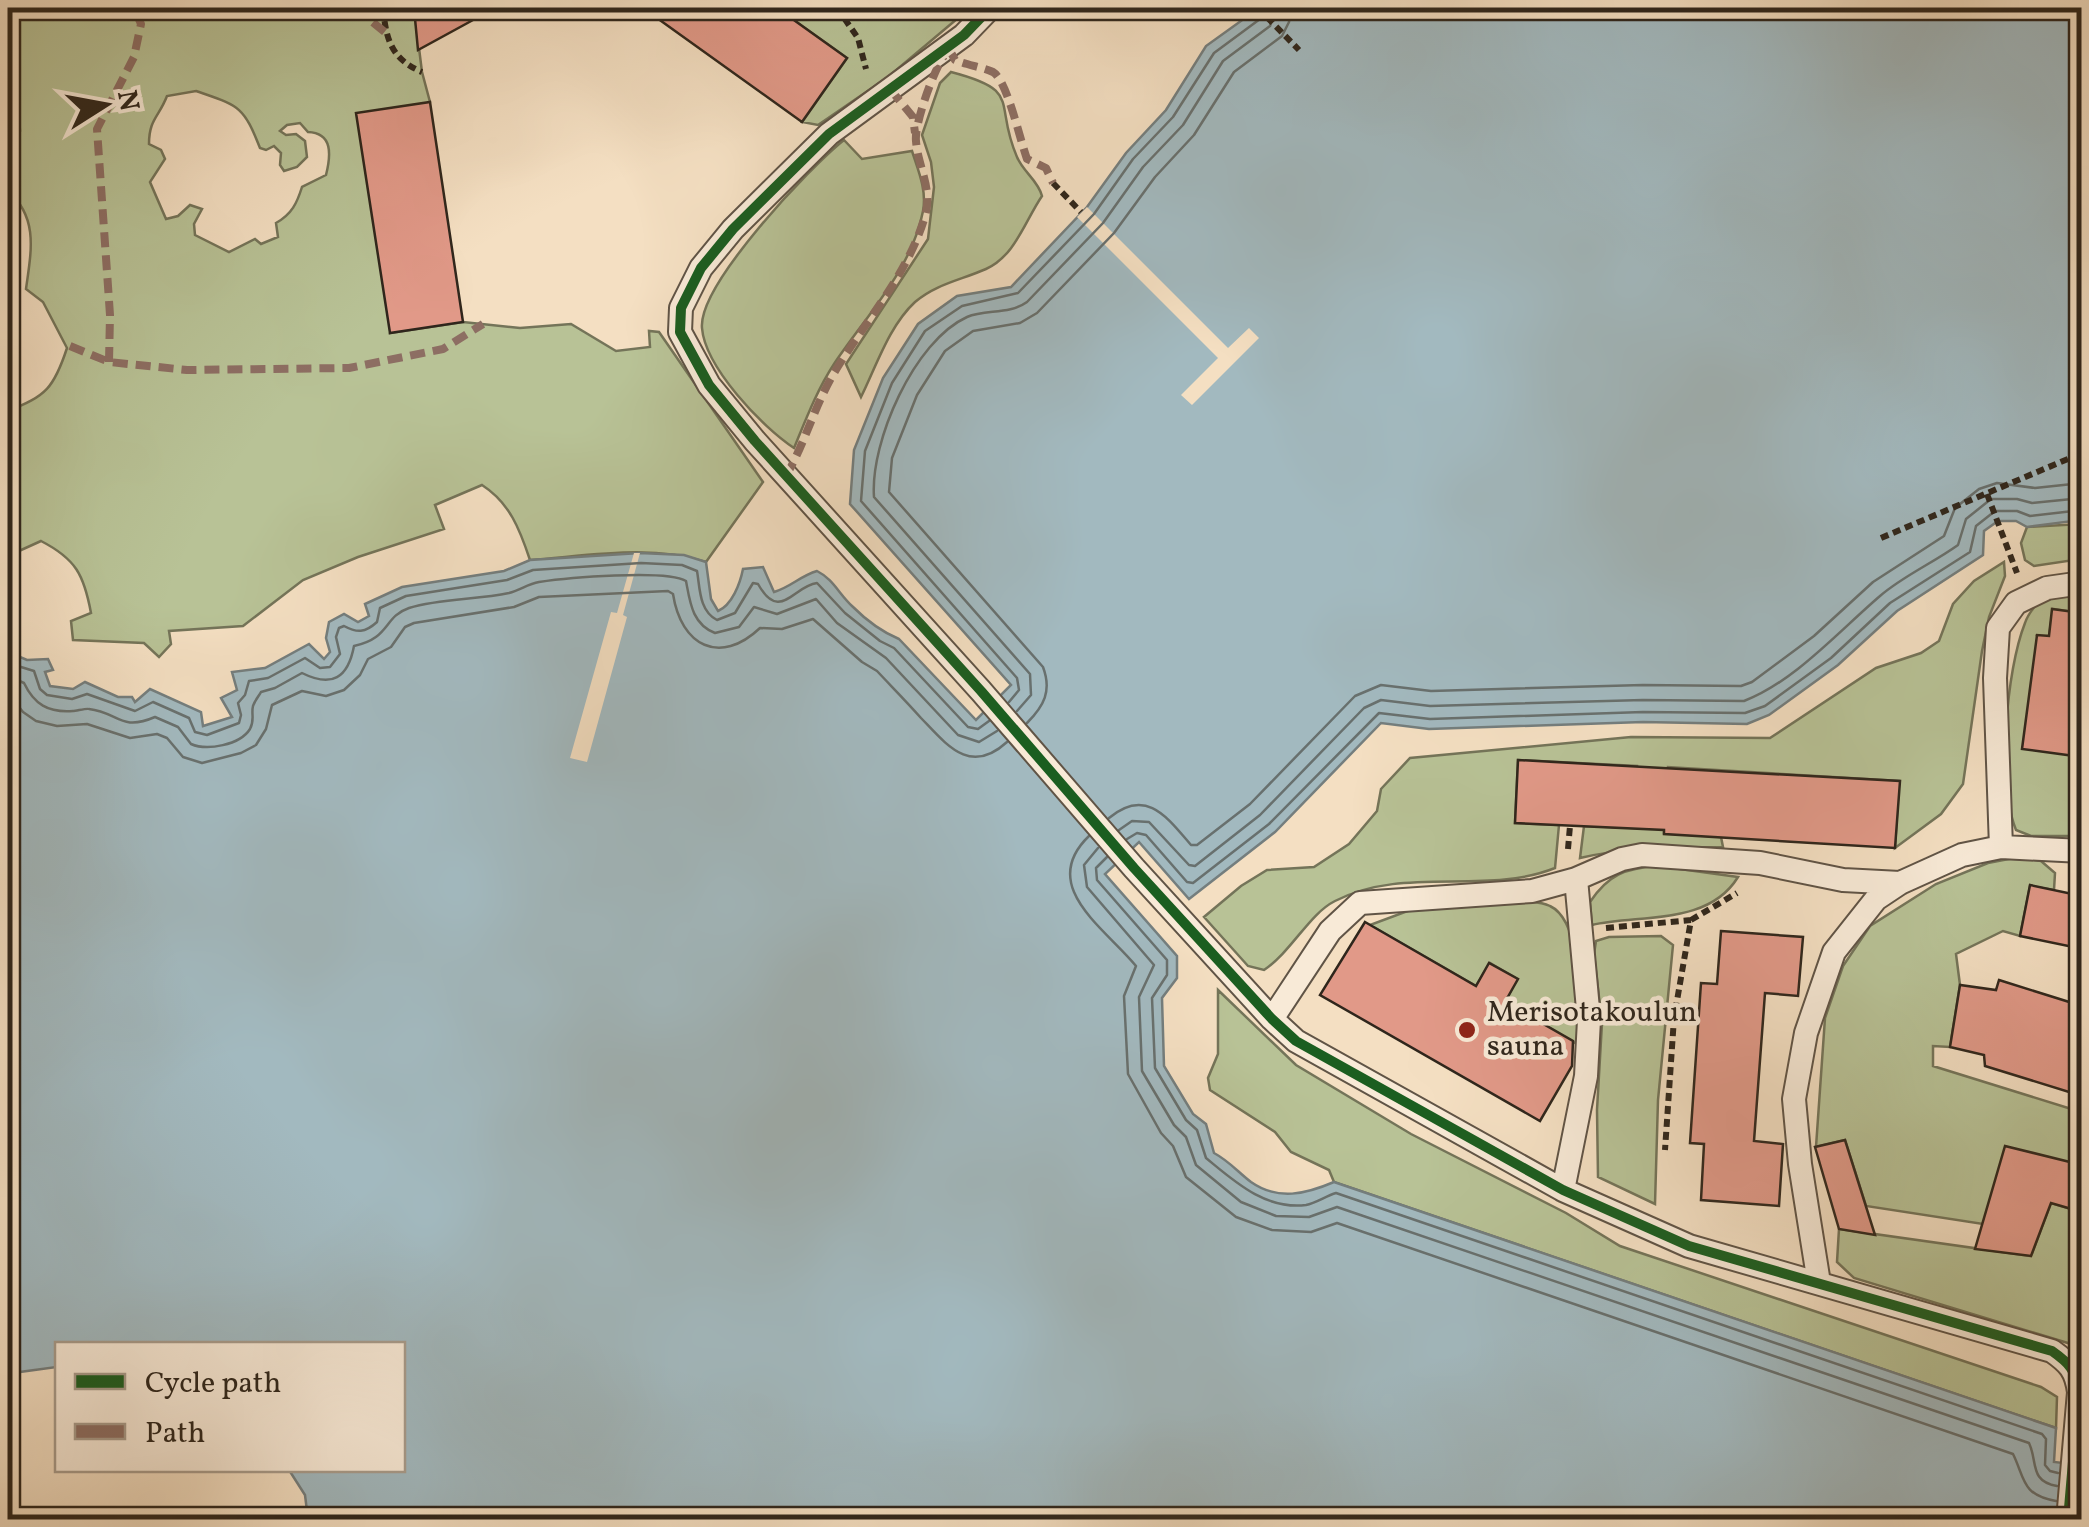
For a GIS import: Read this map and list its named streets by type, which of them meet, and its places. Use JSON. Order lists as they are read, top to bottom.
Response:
{
  "places": ["Merisotakoulun sauna"],
  "legend": ["Cycle path", "Path"],
  "north": "right"
}
